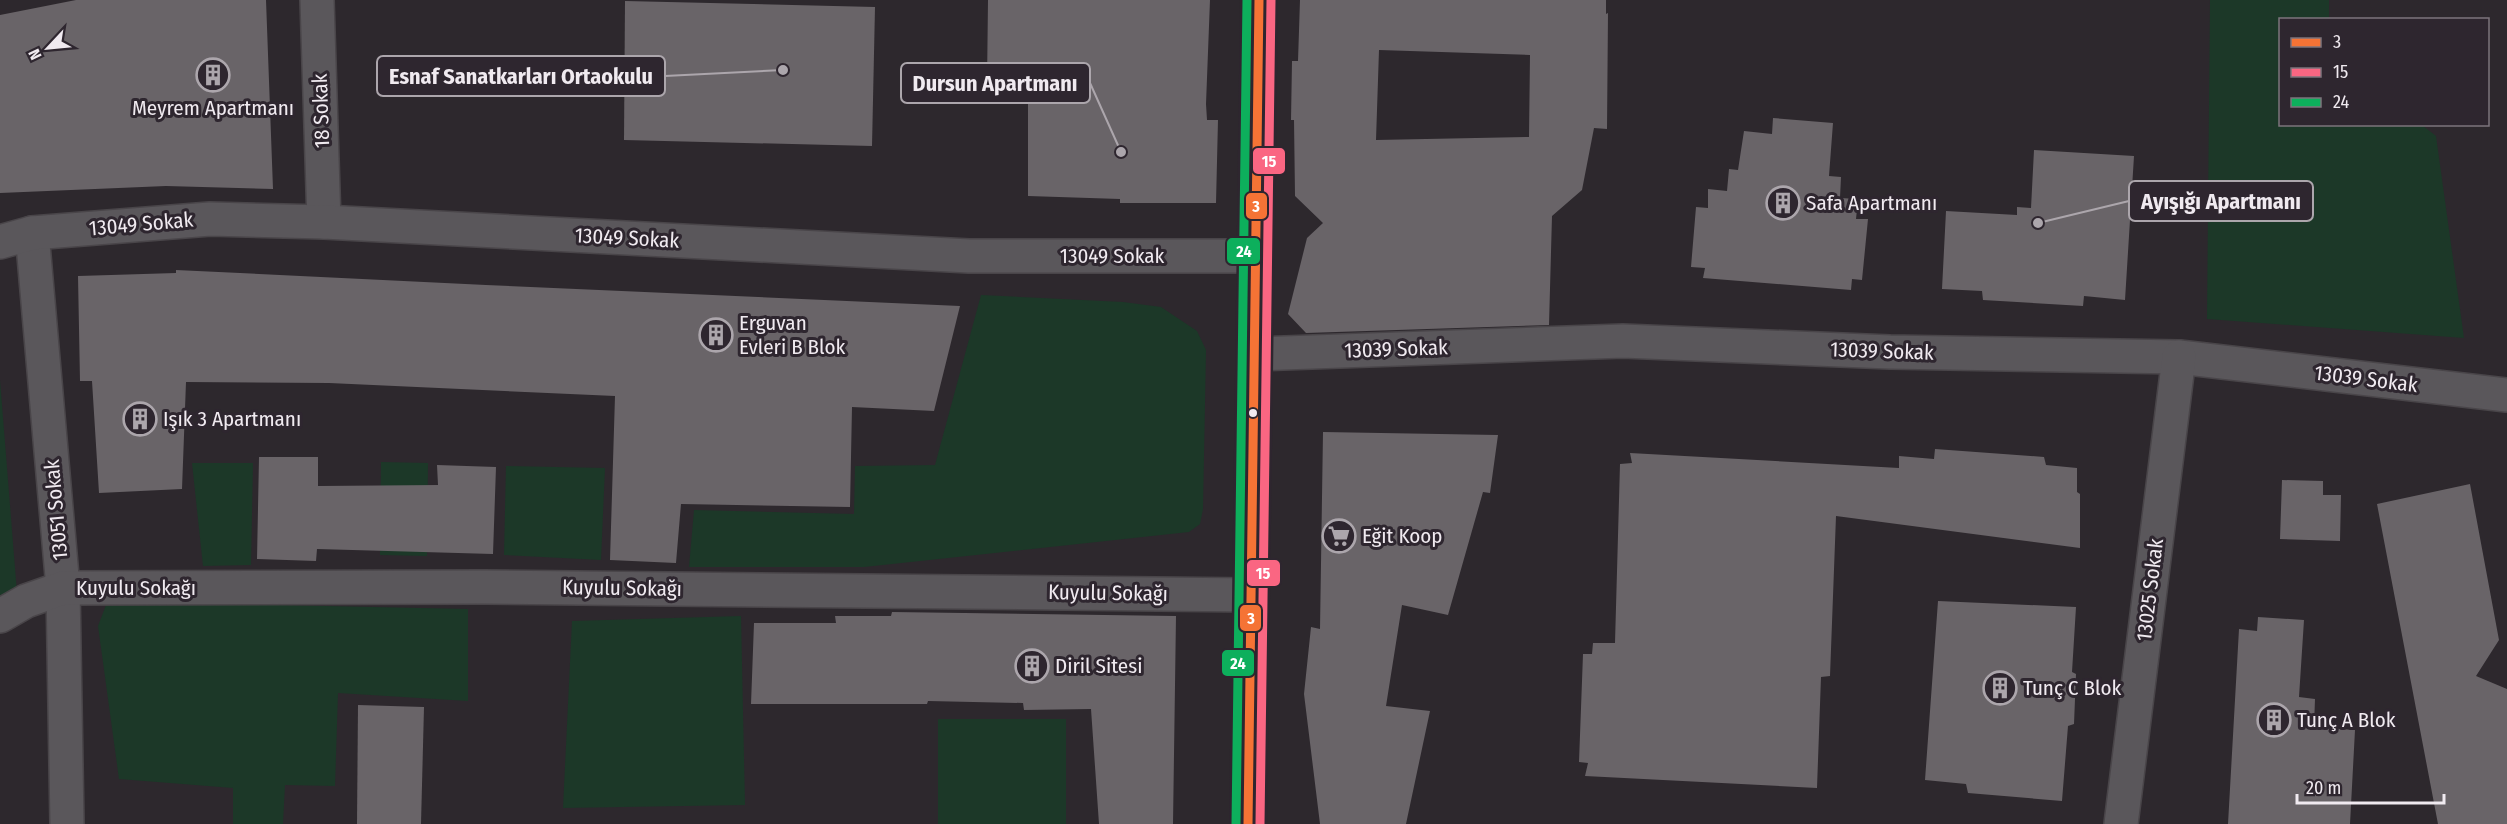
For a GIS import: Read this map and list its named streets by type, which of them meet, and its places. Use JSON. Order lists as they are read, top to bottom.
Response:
{
  "streets": {
    "street": [
      "18 Sokak",
      "13049 Sokak",
      "13039 Sokak",
      "13051 Sokak",
      "Kuyulu Sokağı",
      "13025 Sokak"
    ]
  },
  "crossings": [
    ["18 Sokak", "13049 Sokak"],
    ["13049 Sokak", "13051 Sokak"],
    ["13039 Sokak", "13025 Sokak"],
    ["13051 Sokak", "Kuyulu Sokağı"]
  ],
  "places": {
    "other": ["Esnaf Sanatkarları Ortaokulu", "Dursun Apartmanı", "Ayışığı Apartmanı"],
    "building": [
      "Meyrem Apartmanı",
      "Safa Apartmanı",
      "Erguvan Evleri B Blok",
      "Işık 3 Apartmanı",
      "Diril Sitesi",
      "Tunç C Blok",
      "Tunç A Blok"
    ],
    "supermarket": ["Eğit Koop"]
  },
  "lines": ["transit line 3", "transit line 15", "transit line 24"],
  "legend": ["3", "15", "24"],
  "scale_bar": "20 m",
  "north": "bottom left"
}
